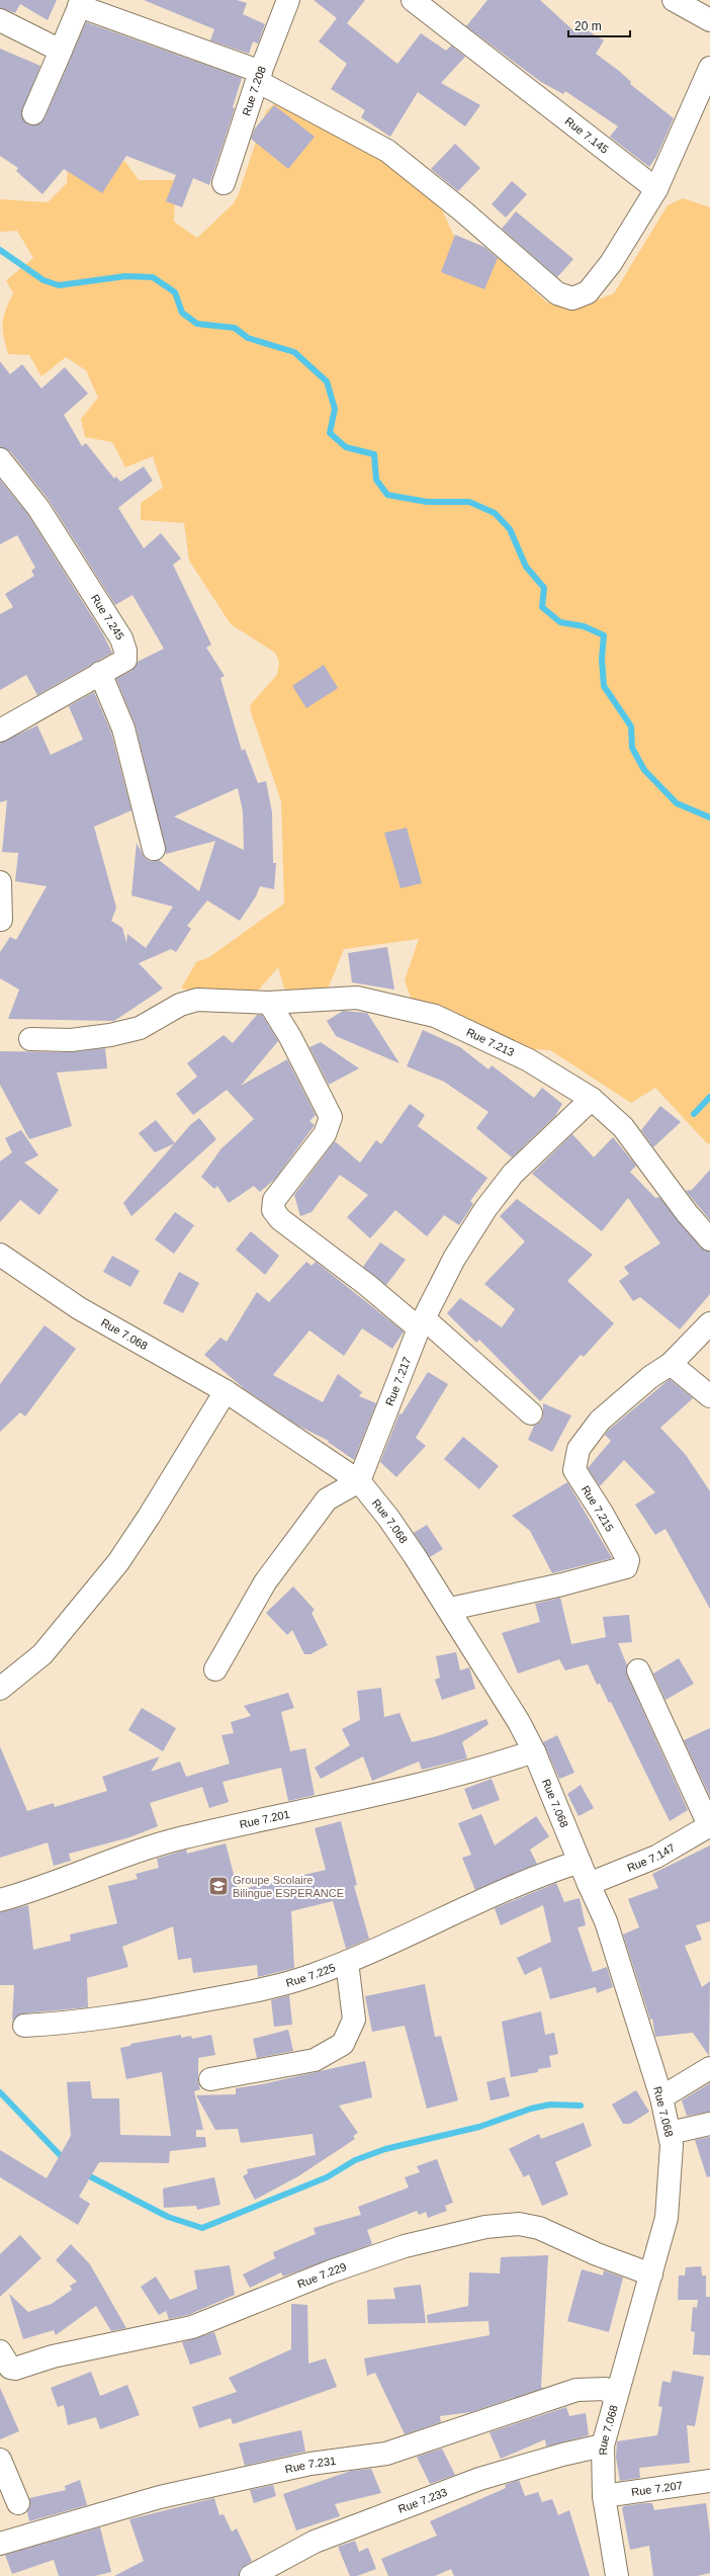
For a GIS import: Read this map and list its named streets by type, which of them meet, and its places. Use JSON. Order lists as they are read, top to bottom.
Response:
{
  "streets": {
    "street": [
      "Rue 7.208",
      "Rue 7.145",
      "Rue 7.245",
      "Rue 7.213",
      "Rue 7.068",
      "Rue 7.217",
      "Rue 7.215",
      "Rue 7.201",
      "Rue 7.147",
      "Rue 7.225",
      "Rue 7.229",
      "Rue 7.231",
      "Rue 7.207",
      "Rue 7.233"
    ]
  },
  "crossings": [
    ["Rue 7.213", "Rue 7.217"],
    ["Rue 7.068", "Rue 7.217"],
    ["Rue 7.068", "Rue 7.215"],
    ["Rue 7.068", "Rue 7.201"],
    ["Rue 7.068", "Rue 7.147"],
    ["Rue 7.068", "Rue 7.225"],
    ["Rue 7.068", "Rue 7.229"],
    ["Rue 7.068", "Rue 7.231"],
    ["Rue 7.068", "Rue 7.207"],
    ["Rue 7.068", "Rue 7.233"]
  ],
  "places": {
    "school or university": ["Groupe Scolaire Bilingue ESPERANCE"]
  },
  "scale_bar": "20 m"
}
